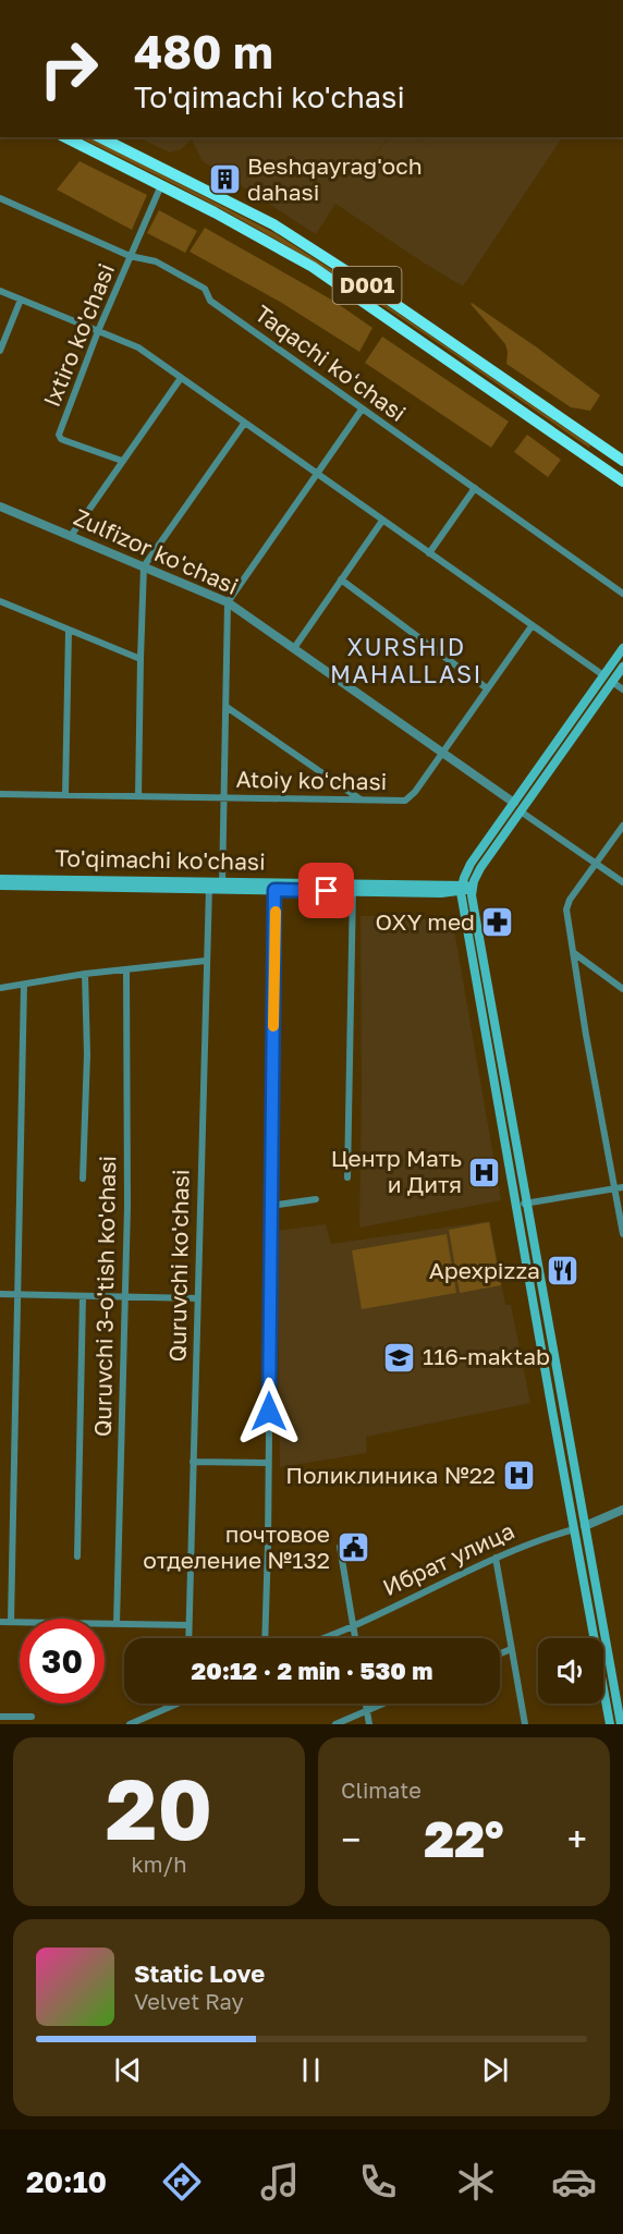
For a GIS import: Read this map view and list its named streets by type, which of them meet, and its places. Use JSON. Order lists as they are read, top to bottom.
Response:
{
  "streets": {
    "highway": ["D001"],
    "main road": ["To'qimachi ko'chasi", "Ибрат улица"],
    "street": [
      "Ixtiro ko'chasi",
      "Taqachi koʻchasi",
      "Zulfizor ko'chasi",
      "Atoiy koʻchasi",
      "Quruvchi ko'chasi",
      "Quruvchi 3-o'tish ko'chasi"
    ]
  },
  "crossings": [
    ["D001", "Ixtiro ko'chasi"],
    ["Ixtiro ko'chasi", "Taqachi koʻchasi"],
    ["Zulfizor ko'chasi", "Atoiy koʻchasi"],
    ["To'qimachi ko'chasi", "Quruvchi ko'chasi"]
  ],
  "districts": ["XURSHID MAHALLASI"],
  "places": {
    "building": ["Beshqayrag'och dahasi"],
    "pharmacy": ["OXY med"],
    "hospital": ["Центр Мать и Дитя", "Поликлиника №22"],
    "restaurant": ["Apexpizza"],
    "school or university": ["116-maktab"],
    "public building": ["почтовое отделение №132"]
  },
  "page": {
    "turn": ["480 m", "To'qimachi ko'chasi"],
    "limit": "30",
    "trip": "20:12 · 2 min · 530 m",
    "tile": [
      ["20", "km/h"],
      "Climate"
    ],
    "heat": ["−", "22°", "+"],
    "song": ["Static Love", "Velvet Ray"],
    "tabs": "20:10"
  }
}
